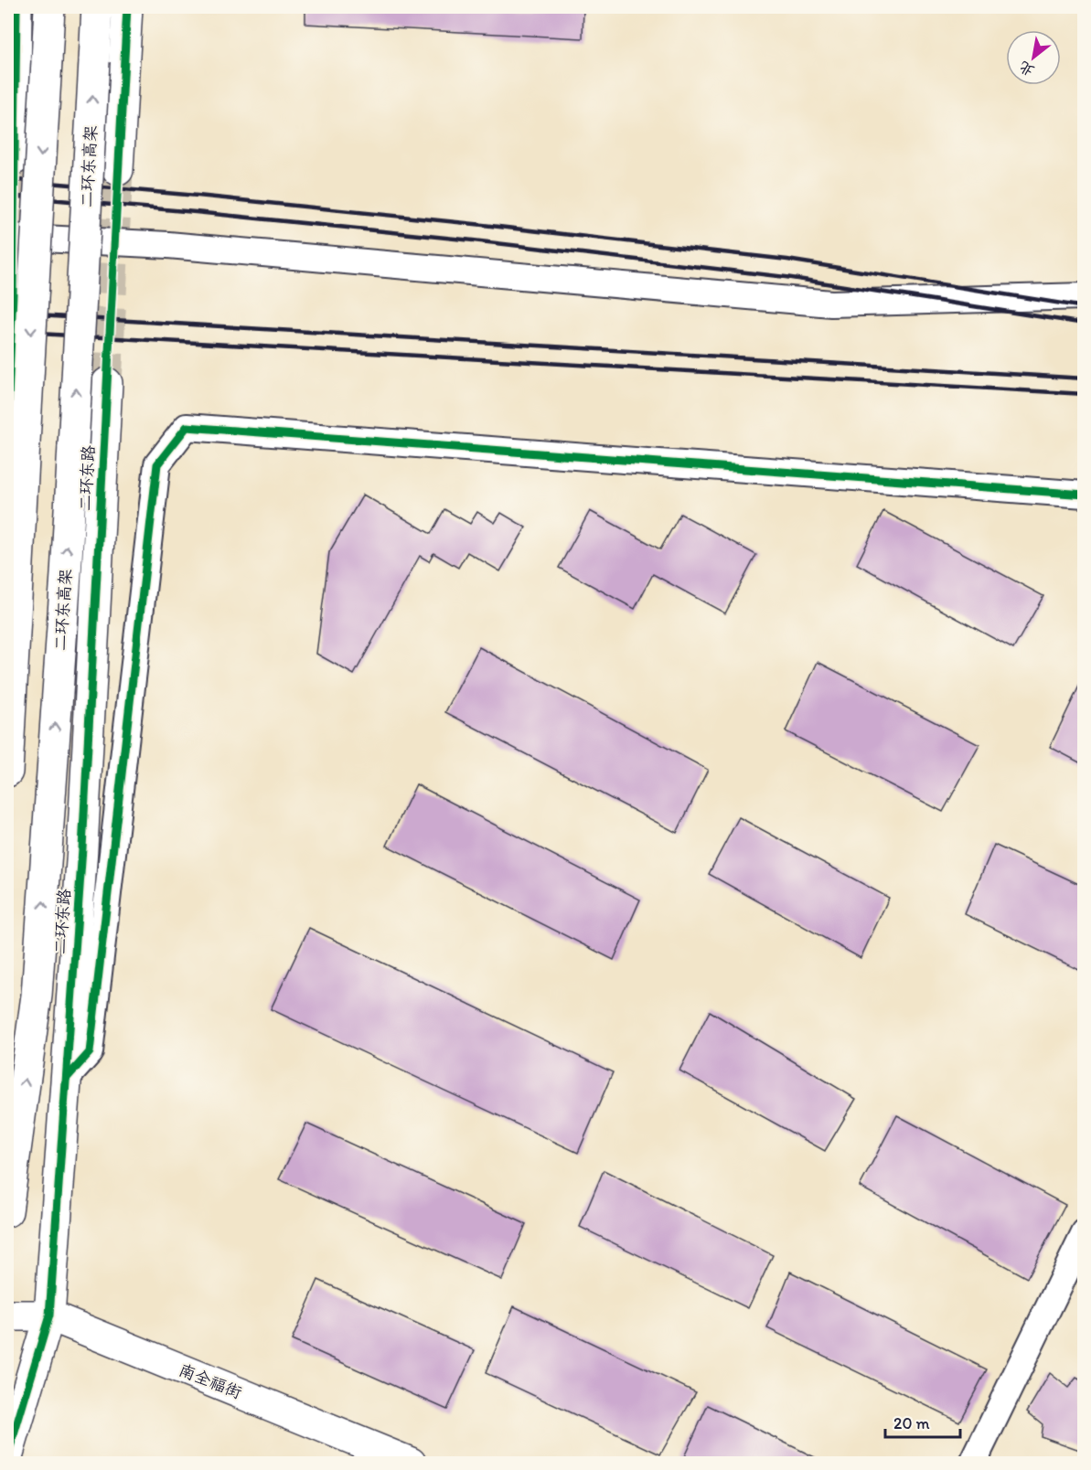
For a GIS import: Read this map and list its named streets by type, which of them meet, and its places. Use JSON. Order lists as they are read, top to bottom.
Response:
{
  "streets": {
    "main road": ["二环东高架", "二环东路", "南全福街"]
  },
  "crossings": [
    ["二环东路", "南全福街"]
  ],
  "scale_bar": "20 m",
  "north": "bottom left"
}
